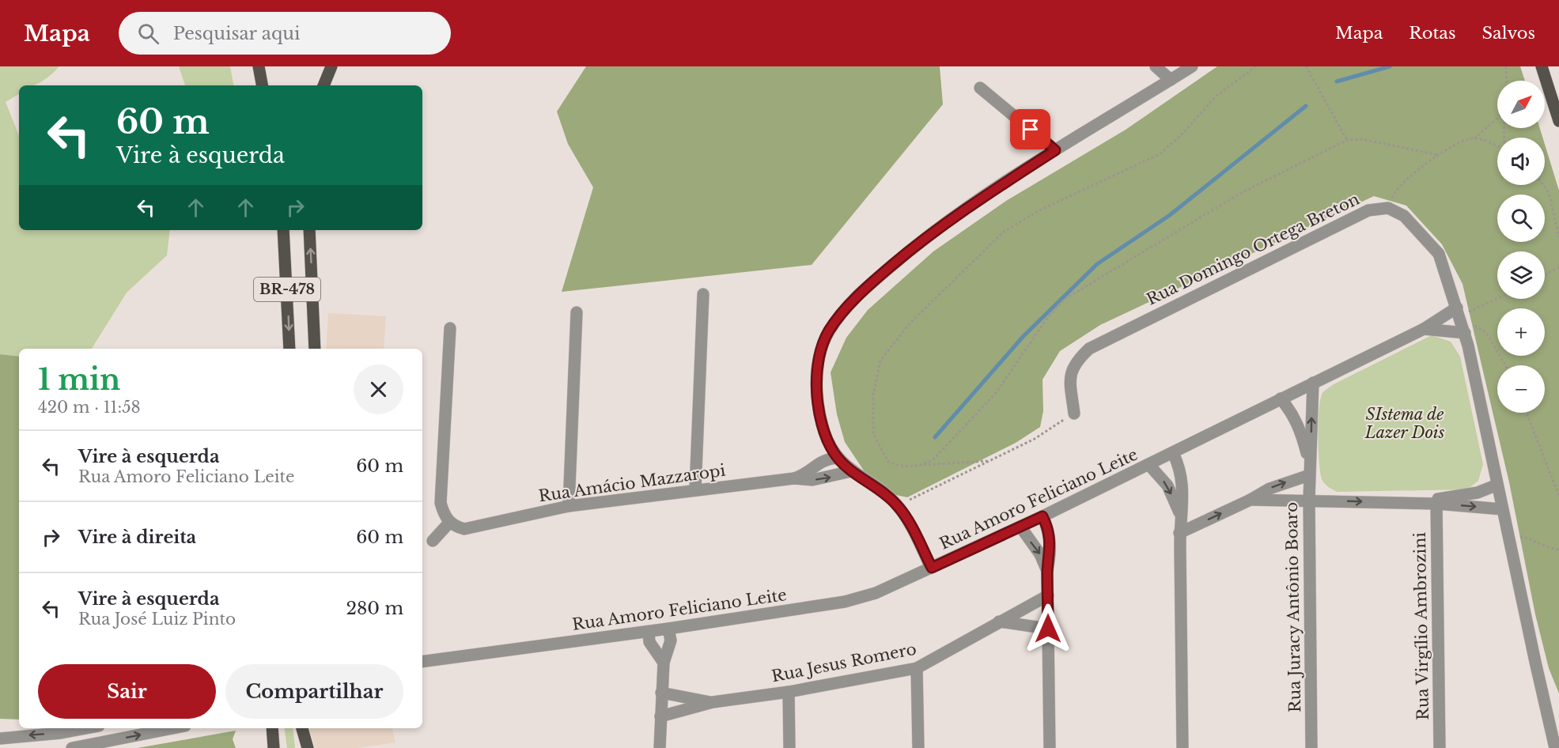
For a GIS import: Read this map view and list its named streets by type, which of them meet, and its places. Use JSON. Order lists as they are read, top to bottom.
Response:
{
  "streets": {
    "main road": ["BR-478"],
    "street": [
      "Rua Domingo Ortega Breton",
      "Rua Amácio Mazzaropi",
      "Rua Amoro Feliciano Leite",
      "Rua Juracy Antônio Boaro",
      "Rua Virgílio Ambrozini",
      "Rua Jesus Romero"
    ]
  },
  "crossings": [
    ["Rua Amoro Feliciano Leite", "Rua Juracy Antônio Boaro"]
  ],
  "parks": ["SIstema de Lazer Dois"],
  "north": "top right",
  "page": {
    "header": "Mapa",
    "search": "Pesquisar aqui",
    "nav": ["Mapa", "Rotas", "Salvos"],
    "map_buttons": ["+", "−"],
    "turn": ["60 m", "Vire à esquerda"],
    "heading": ["1 min", "420 m · 11:58"],
    "list": [
      {
        "name": "Vire à esquerda",
        "note": "Rua Amoro Feliciano Leite",
        "value": "60 m"
      },
      {
        "name": "Vire à direita",
        "value": "60 m"
      },
      {
        "name": "Vire à esquerda",
        "note": "Rua José Luiz Pinto",
        "value": "280 m"
      }
    ],
    "buttons": ["Sair", "Compartilhar"]
  }
}
